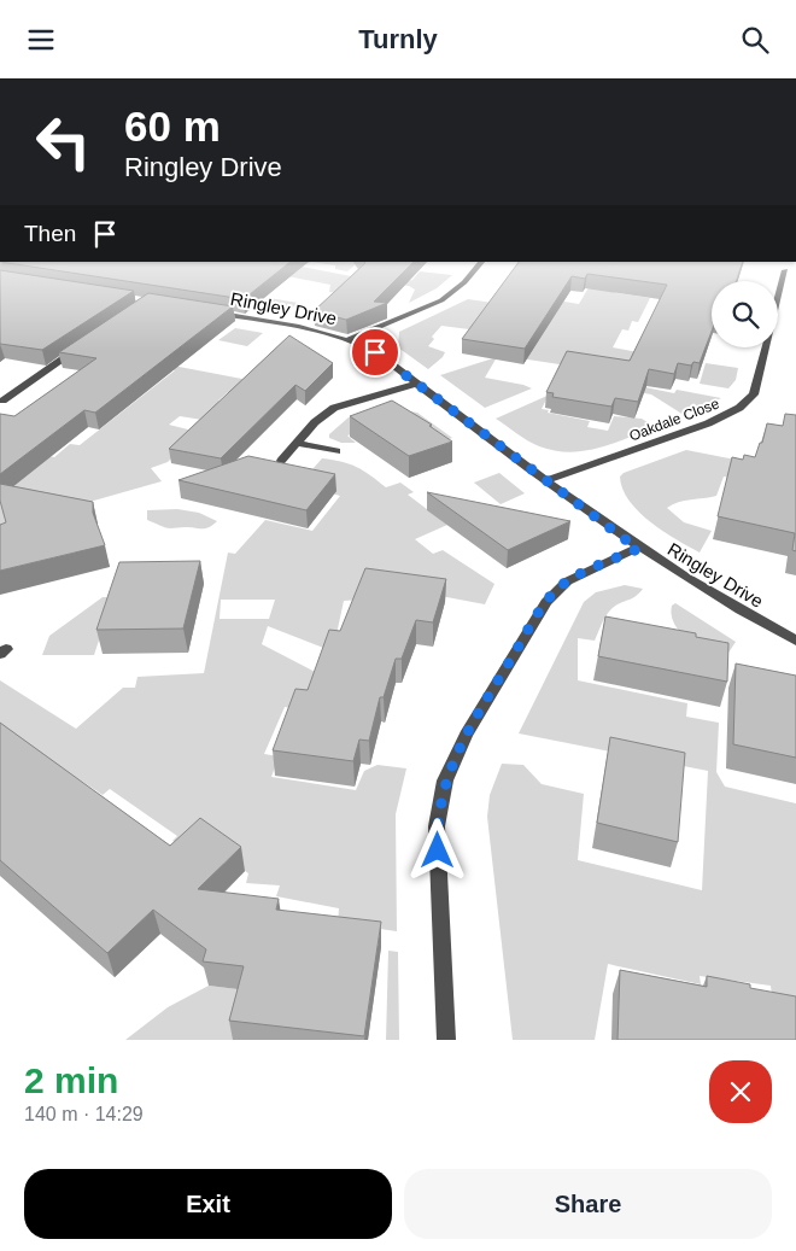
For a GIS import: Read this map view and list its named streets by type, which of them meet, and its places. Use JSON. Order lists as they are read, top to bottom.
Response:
{
  "streets": {
    "street": ["Ringley Drive", "Oakdale Close"]
  },
  "crossings": [
    ["Ringley Drive", "Oakdale Close"]
  ],
  "page": {
    "header": "Turnly",
    "turn": ["60 m", "Ringley Drive"],
    "then": "Then",
    "heading": ["2 min", "140 m · 14:29"],
    "buttons": ["Exit", "Share"]
  }
}
